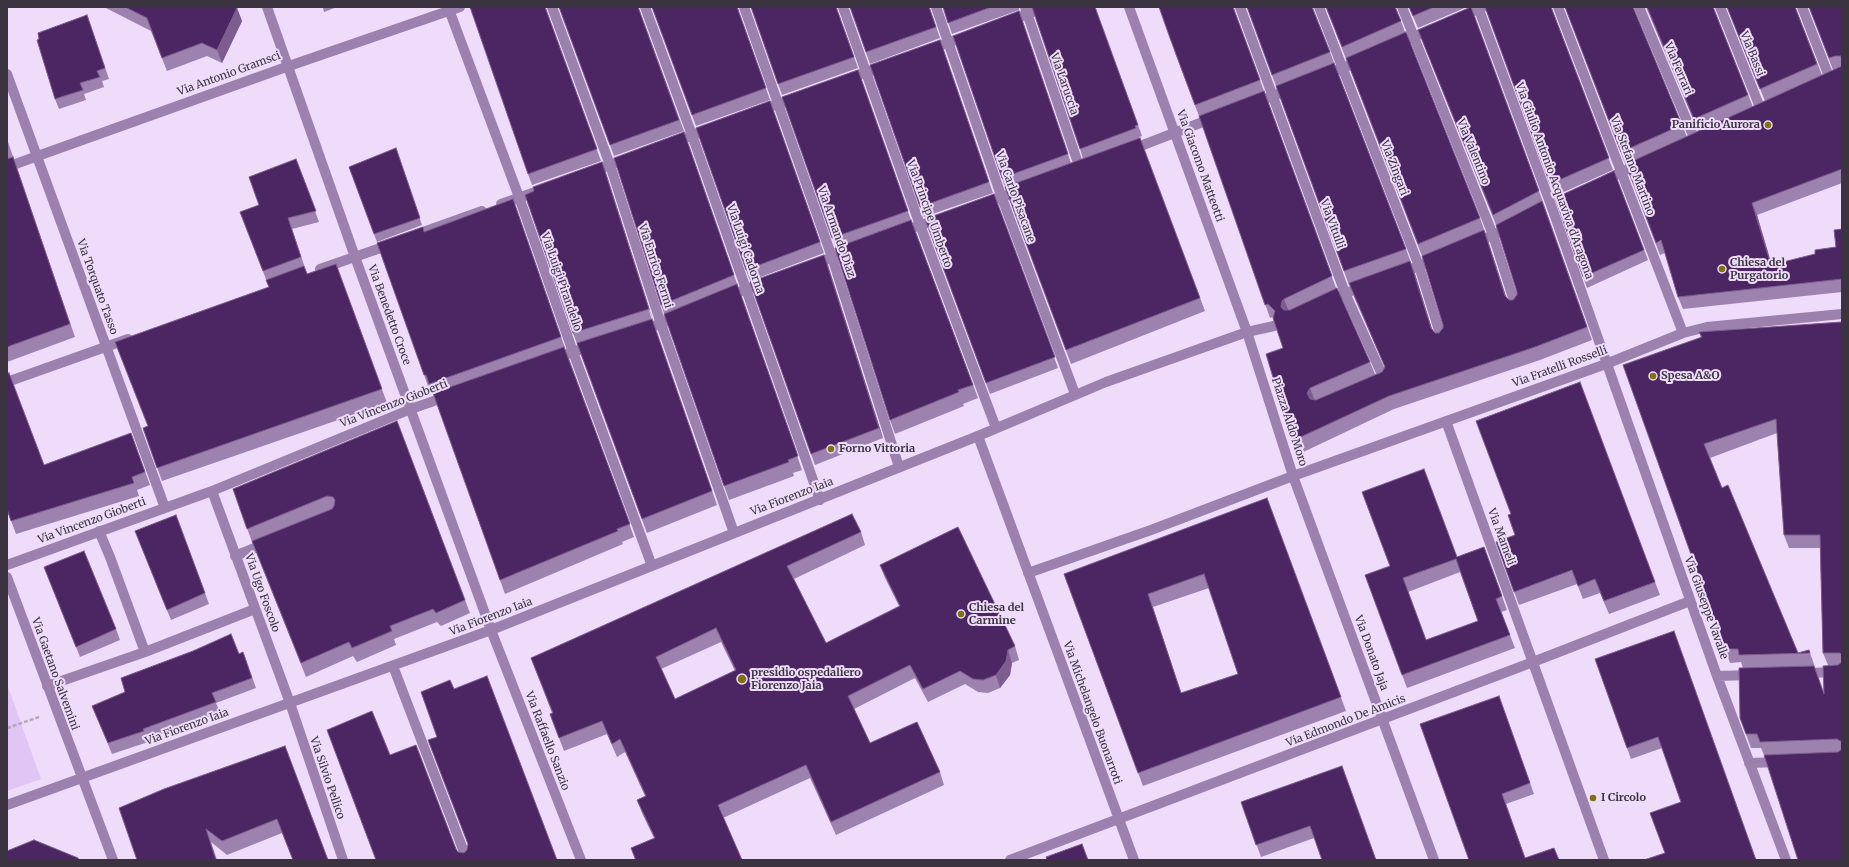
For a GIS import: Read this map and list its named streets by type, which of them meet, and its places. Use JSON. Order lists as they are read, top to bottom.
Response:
{
  "streets": {
    "street": [
      "Via Bassi",
      "Via Ferrari",
      "Via Antonio Gramsci",
      "Via Laruccia",
      "Via Valentino",
      "Via Giacomo Matteotti",
      "Via Stefano Martino",
      "Via Zingari",
      "Via Giulio Antonio Acquaviva d'Aragona",
      "Via Carlo Pisacane",
      "Via Principe Umberto",
      "Via Vitulli",
      "Via Armando Diaz",
      "Via Luigi Cadorna",
      "Via Enrico Fermi",
      "Via Luigi Pirandello",
      "Via Torquato Tasso",
      "Via Benedetto Croce",
      "Via Fratelli Rosselli",
      "Via Vincenzo Gioberti",
      "Piazza Aldo Moro",
      "Via Fiorenzo Iaia",
      "Via Mameli",
      "Via Ugo Foscolo",
      "Via Giuseppe Vavalle",
      "Via Donato Jaja",
      "Via Gaetano Salvemini",
      "Via Michelangelo Buonarroti",
      "Via Edmondo De Amicis",
      "Via Raffaello Sanzio",
      "Via Silvio Pellico"
    ]
  },
  "crossings": [
    ["Via Antonio Gramsci", "Via Luigi Pirandello"],
    ["Via Antonio Gramsci", "Via Torquato Tasso"],
    ["Via Antonio Gramsci", "Via Benedetto Croce"],
    ["Via Giacomo Matteotti", "Piazza Aldo Moro"],
    ["Via Stefano Martino", "Via Fratelli Rosselli"],
    ["Via Giulio Antonio Acquaviva d'Aragona", "Via Fratelli Rosselli"],
    ["Via Giulio Antonio Acquaviva d'Aragona", "Via Giuseppe Vavalle"],
    ["Via Armando Diaz", "Via Fiorenzo Iaia"],
    ["Via Luigi Cadorna", "Via Fiorenzo Iaia"],
    ["Via Enrico Fermi", "Via Fiorenzo Iaia"],
    ["Via Luigi Pirandello", "Via Fiorenzo Iaia"],
    ["Via Torquato Tasso", "Via Vincenzo Gioberti"],
    ["Via Benedetto Croce", "Via Vincenzo Gioberti"],
    ["Via Benedetto Croce", "Via Fiorenzo Iaia"],
    ["Via Benedetto Croce", "Via Raffaello Sanzio"],
    ["Via Fratelli Rosselli", "Piazza Aldo Moro"],
    ["Via Fratelli Rosselli", "Via Mameli"],
    ["Via Fratelli Rosselli", "Via Giuseppe Vavalle"],
    ["Via Fratelli Rosselli", "Via Donato Jaja"],
    ["Via Vincenzo Gioberti", "Via Ugo Foscolo"],
    ["Piazza Aldo Moro", "Via Donato Jaja"],
    ["Piazza Aldo Moro", "Via Michelangelo Buonarroti"],
    ["Via Fiorenzo Iaia", "Via Ugo Foscolo"],
    ["Via Fiorenzo Iaia", "Via Gaetano Salvemini"],
    ["Via Fiorenzo Iaia", "Via Raffaello Sanzio"],
    ["Via Fiorenzo Iaia", "Via Silvio Pellico"],
    ["Via Mameli", "Via Edmondo De Amicis"],
    ["Via Ugo Foscolo", "Via Silvio Pellico"],
    ["Via Giuseppe Vavalle", "Via Edmondo De Amicis"],
    ["Via Donato Jaja", "Via Edmondo De Amicis"],
    ["Via Michelangelo Buonarroti", "Via Edmondo De Amicis"]
  ],
  "places": [
    "Panificio Aurora",
    "Chiesa del Purgatorio",
    "Spesa A&O",
    "Forno Vittoria",
    "Chiesa del Carmine",
    "presidio ospedaliero Fiorenzo Jaia",
    "I Circolo"
  ]
}
